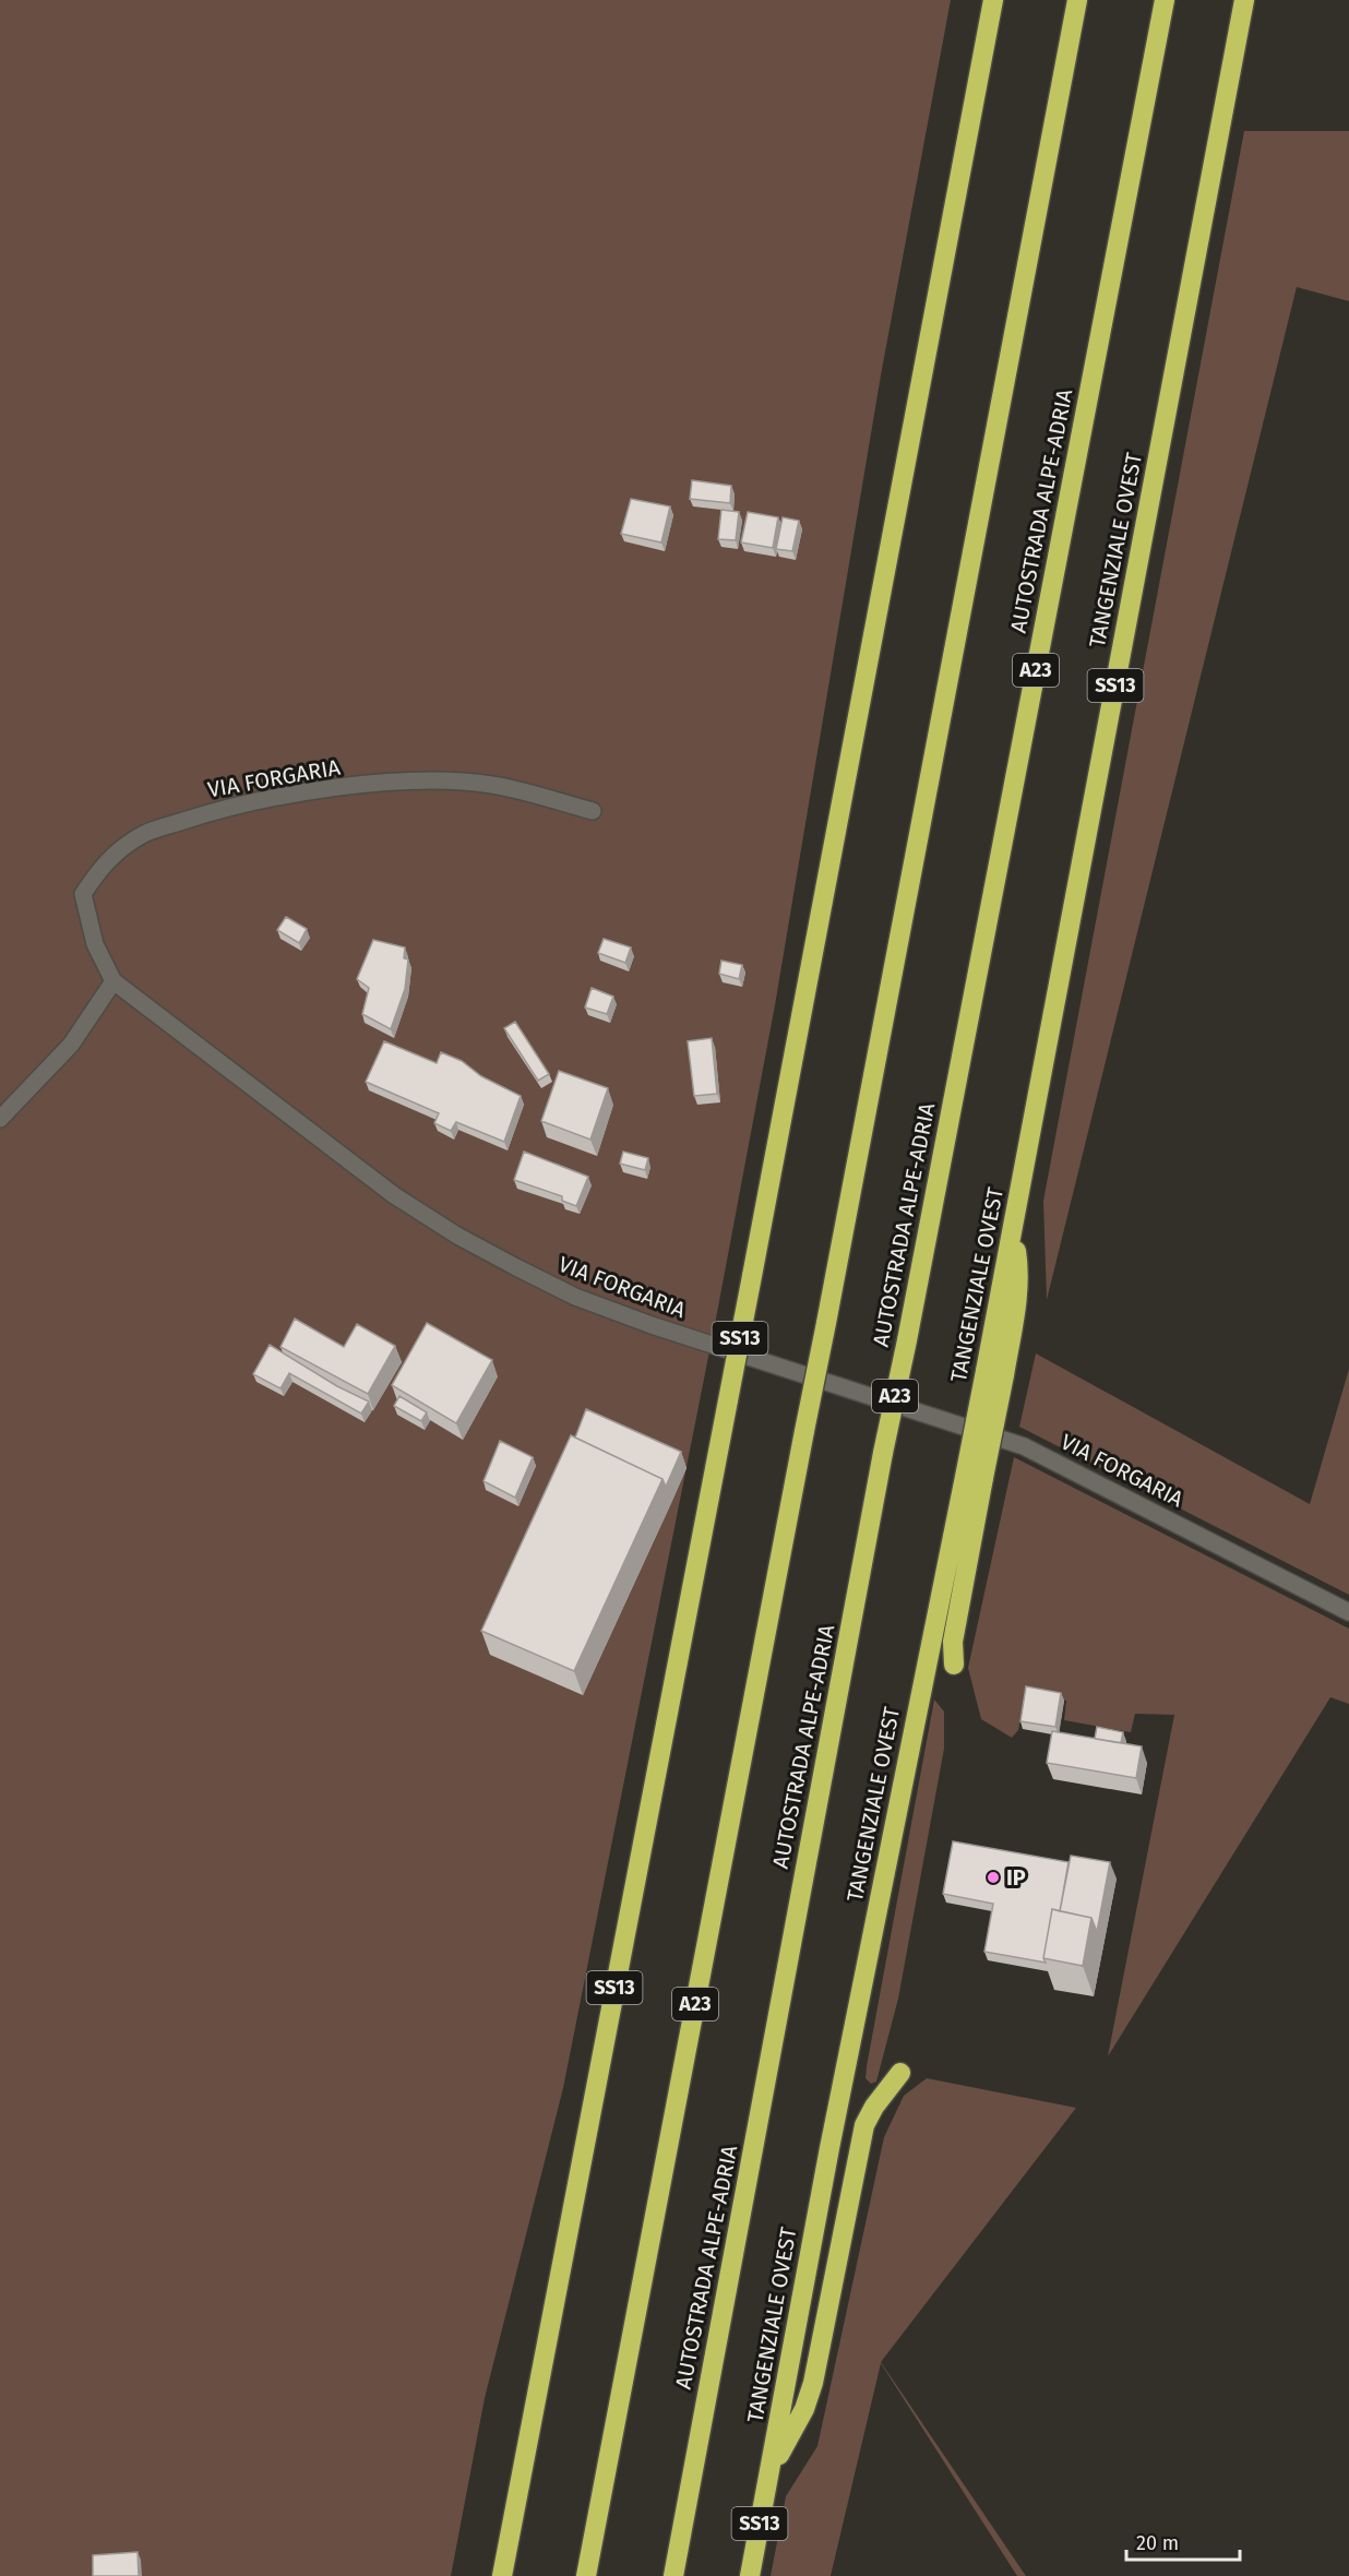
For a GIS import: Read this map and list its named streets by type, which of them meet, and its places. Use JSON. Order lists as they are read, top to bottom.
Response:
{
  "streets": {
    "highway": [
      "AUTOSTRADA ALPE-ADRIA",
      "TANGENZIALE OVEST",
      "A23",
      "SS13"
    ],
    "street": ["VIA FORGARIA"]
  },
  "places": ["IP"],
  "scale_bar": "20 m"
}
